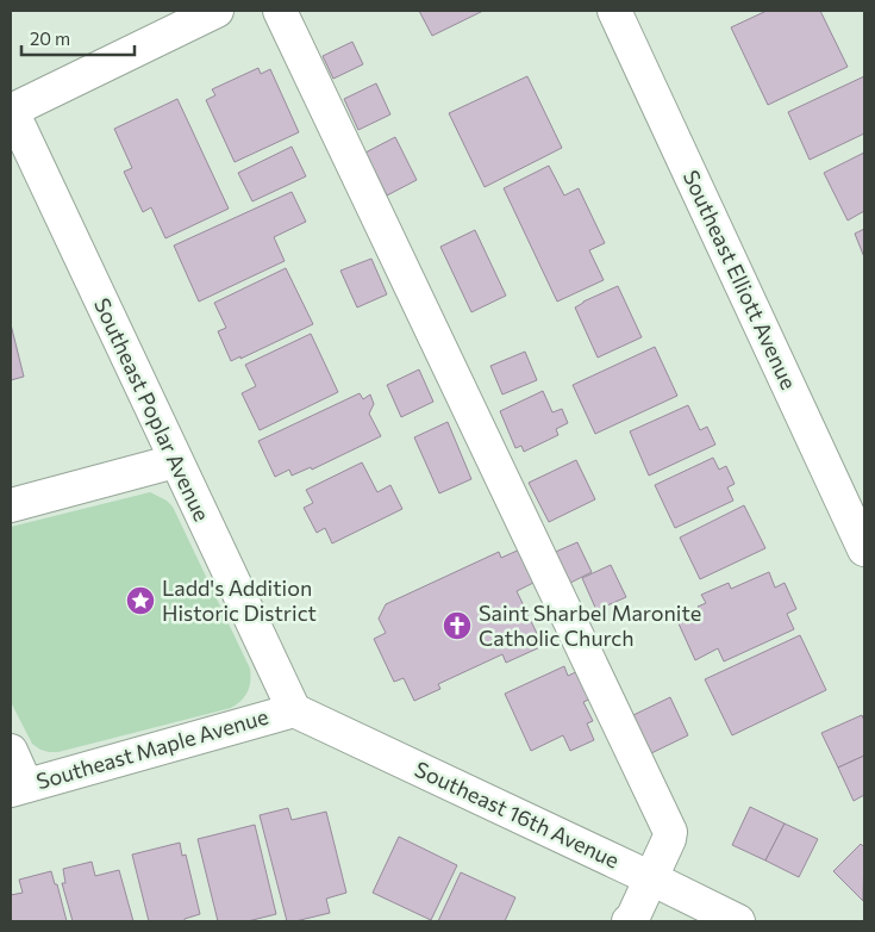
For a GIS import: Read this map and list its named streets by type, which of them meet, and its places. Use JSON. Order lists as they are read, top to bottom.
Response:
{
  "streets": {
    "street": [
      "Southeast Elliott Avenue",
      "Southeast Poplar Avenue",
      "Southeast Maple Avenue",
      "Southeast 16th Avenue"
    ]
  },
  "crossings": [
    ["Southeast Poplar Avenue", "Southeast Maple Avenue"],
    ["Southeast Poplar Avenue", "Southeast 16th Avenue"],
    ["Southeast Maple Avenue", "Southeast 16th Avenue"]
  ],
  "places": {
    "place": ["Ladd's Addition Historic District"],
    "church": ["Saint Sharbel Maronite Catholic Church"]
  },
  "scale_bar": "20 m"
}
